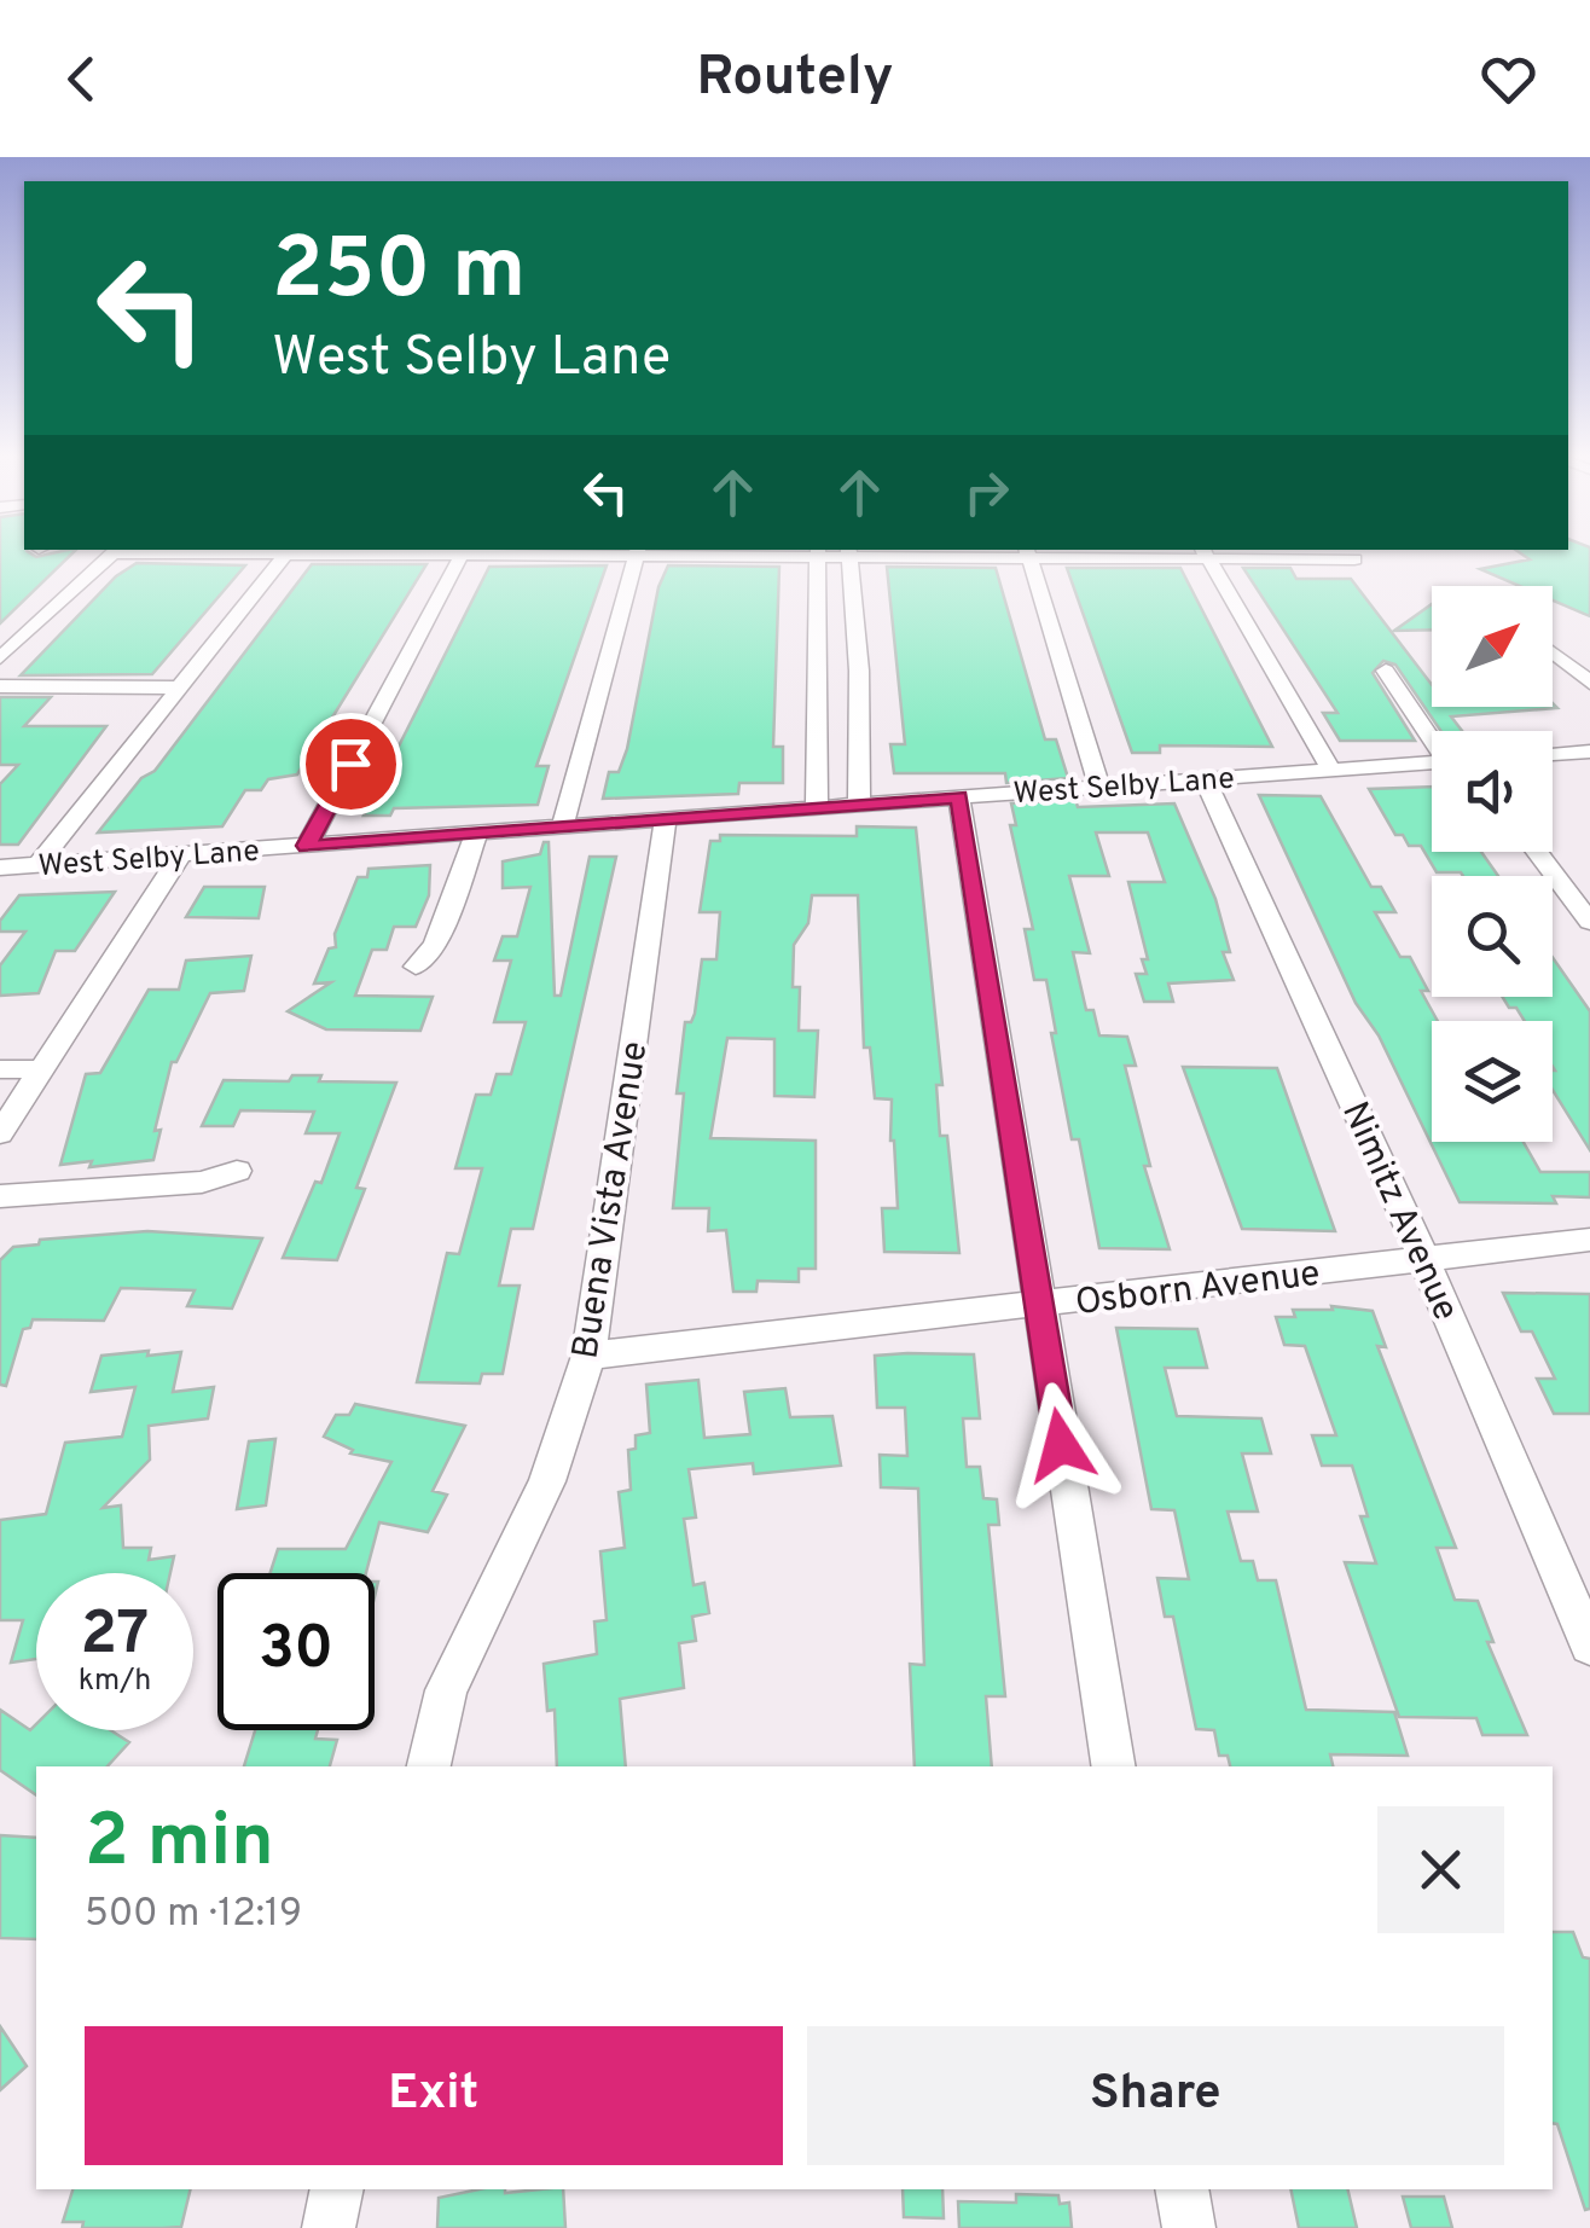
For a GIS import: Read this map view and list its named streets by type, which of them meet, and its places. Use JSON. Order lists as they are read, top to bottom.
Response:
{
  "streets": {
    "street": [
      "West Selby Lane",
      "Buena Vista Avenue",
      "Nimitz Avenue",
      "Osborn Avenue"
    ]
  },
  "crossings": [
    ["West Selby Lane", "Buena Vista Avenue"],
    ["West Selby Lane", "Nimitz Avenue"],
    ["Buena Vista Avenue", "Osborn Avenue"],
    ["Nimitz Avenue", "Osborn Avenue"]
  ],
  "north": "top right",
  "page": {
    "header": "Routely",
    "turn": ["250 m", "West Selby Lane"],
    "speed": "27 km/h",
    "limit": "30",
    "heading": ["2 min", "500 m · 12:19"],
    "buttons": ["Exit", "Share"]
  }
}
